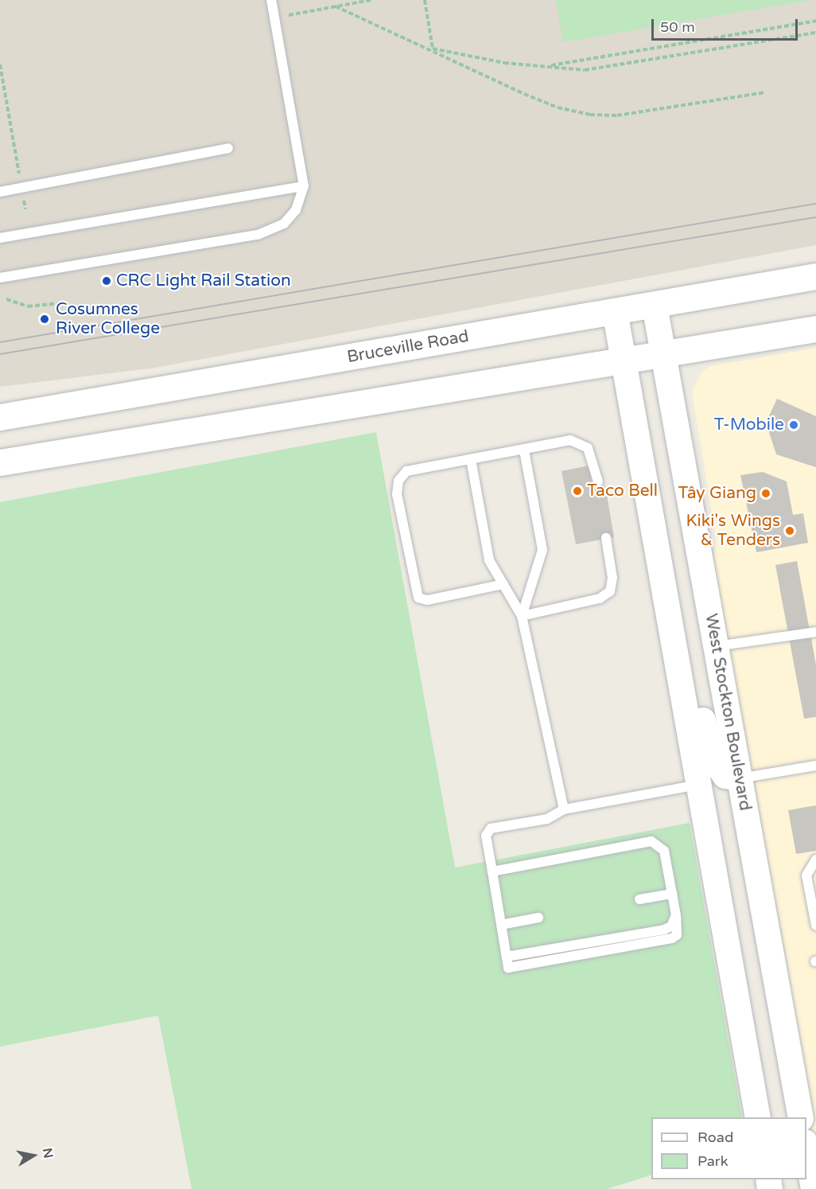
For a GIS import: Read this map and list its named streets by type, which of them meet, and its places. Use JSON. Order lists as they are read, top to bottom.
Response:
{
  "streets": {
    "main road": ["Bruceville Road"],
    "street": ["West Stockton Boulevard"]
  },
  "crossings": [
    ["Bruceville Road", "West Stockton Boulevard"]
  ],
  "places": [
    "CRC Light Rail Station",
    "Cosumnes River College",
    "T-Mobile",
    "Taco Bell",
    "Tây Giang",
    "Kiki's Wings & Tenders"
  ],
  "legend": ["Road", "Park"],
  "scale_bar": "50 m",
  "north": "right"
}
